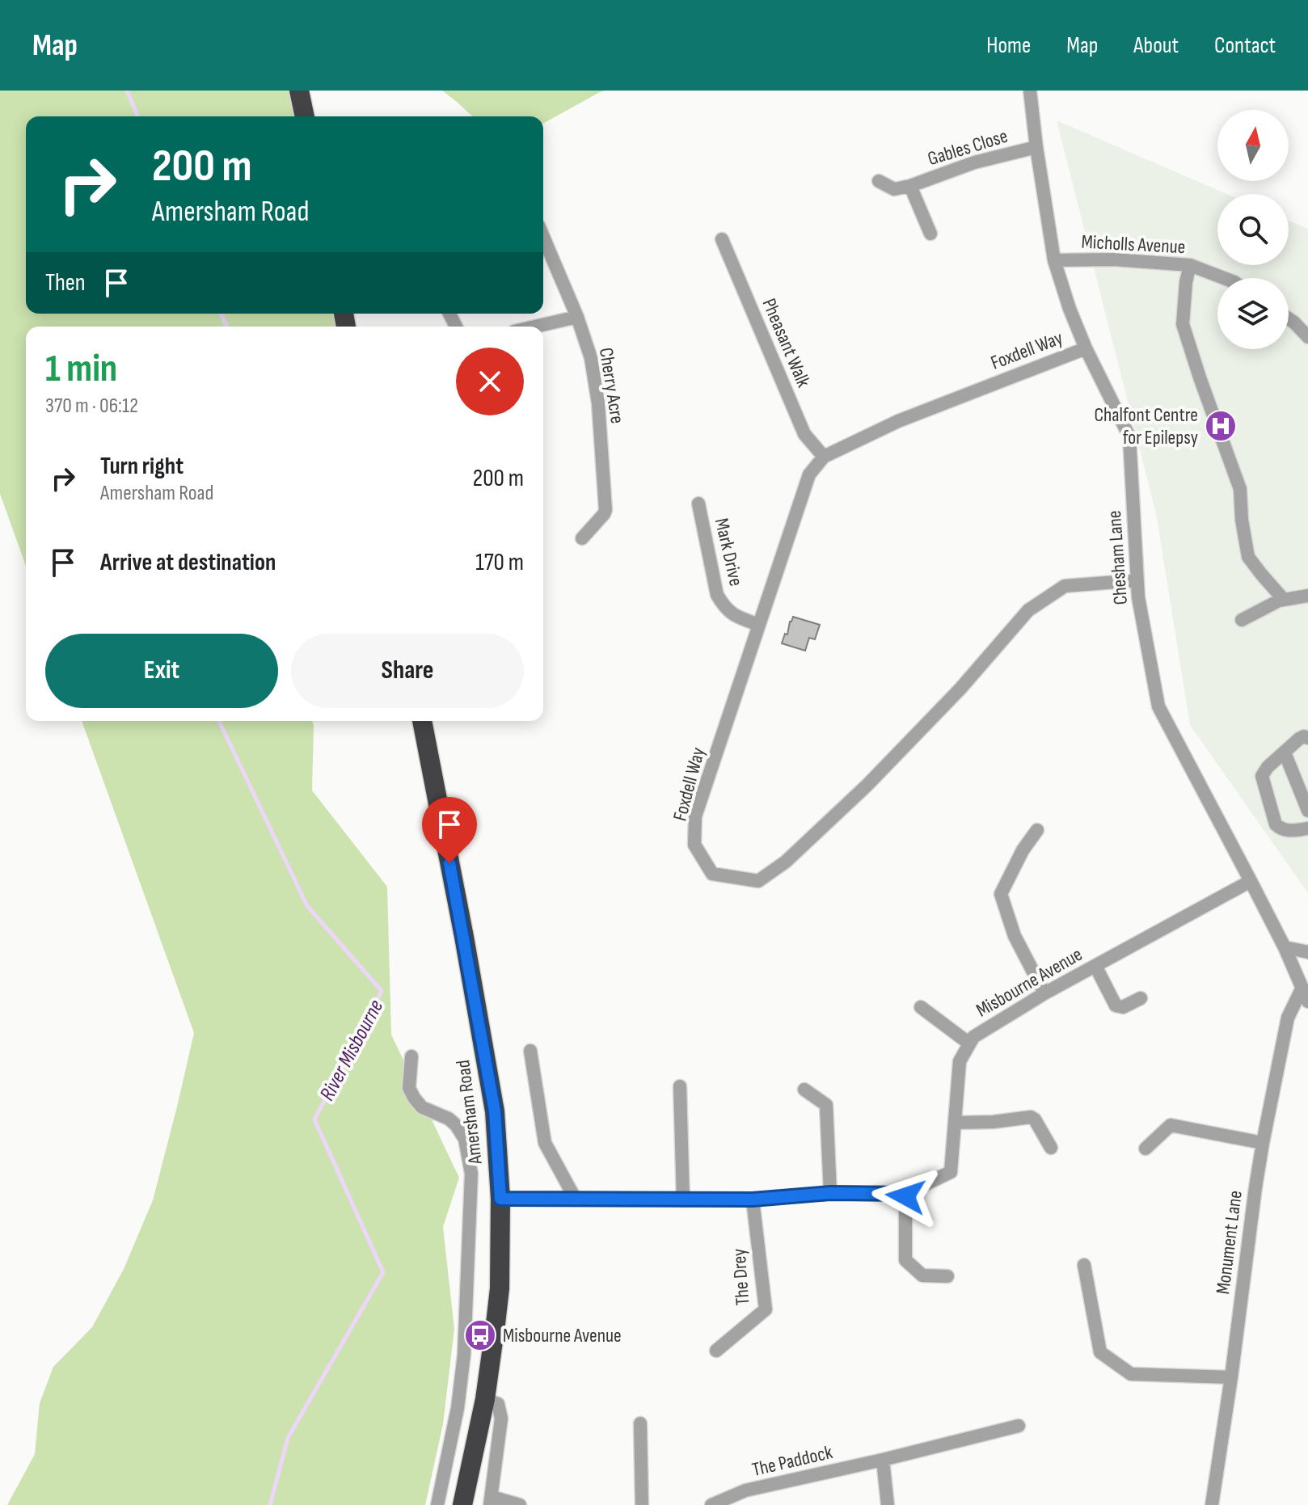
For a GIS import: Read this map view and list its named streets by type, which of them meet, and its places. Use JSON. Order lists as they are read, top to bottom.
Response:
{
  "streets": {
    "highway": ["Amersham Road"],
    "street": [
      "Gables Close",
      "Micholls Avenue",
      "Pheasant Walk",
      "Foxdell Way",
      "Cherry Acre",
      "Mark Drive",
      "Chesham Lane",
      "Misbourne Avenue",
      "Monument Lane",
      "The Drey",
      "The Paddock"
    ]
  },
  "crossings": [
    ["Gables Close", "Chesham Lane"],
    ["Micholls Avenue", "Chesham Lane"],
    ["Pheasant Walk", "Foxdell Way"],
    ["Foxdell Way", "Mark Drive"],
    ["Foxdell Way", "Chesham Lane"],
    ["Chesham Lane", "Misbourne Avenue"],
    ["Chesham Lane", "Monument Lane"],
    ["Misbourne Avenue", "Amersham Road"],
    ["Misbourne Avenue", "The Drey"]
  ],
  "water": ["River Misbourne"],
  "places": {
    "hospital": ["Chalfont Centre for Epilepsy"],
    "bus stop": ["Misbourne Avenue"]
  },
  "north": "top",
  "page": {
    "header": "Map",
    "nav": [
      "Home",
      "Map",
      "About",
      "Contact"
    ],
    "turn": ["200 m", "Amersham Road"],
    "then": "Then",
    "heading": ["1 min", "370 m · 06:12"],
    "list": [
      {
        "name": "Turn right",
        "note": "Amersham Road",
        "value": "200 m"
      },
      {
        "name": "Arrive at destination",
        "value": "170 m"
      }
    ],
    "buttons": ["Exit", "Share"]
  }
}
